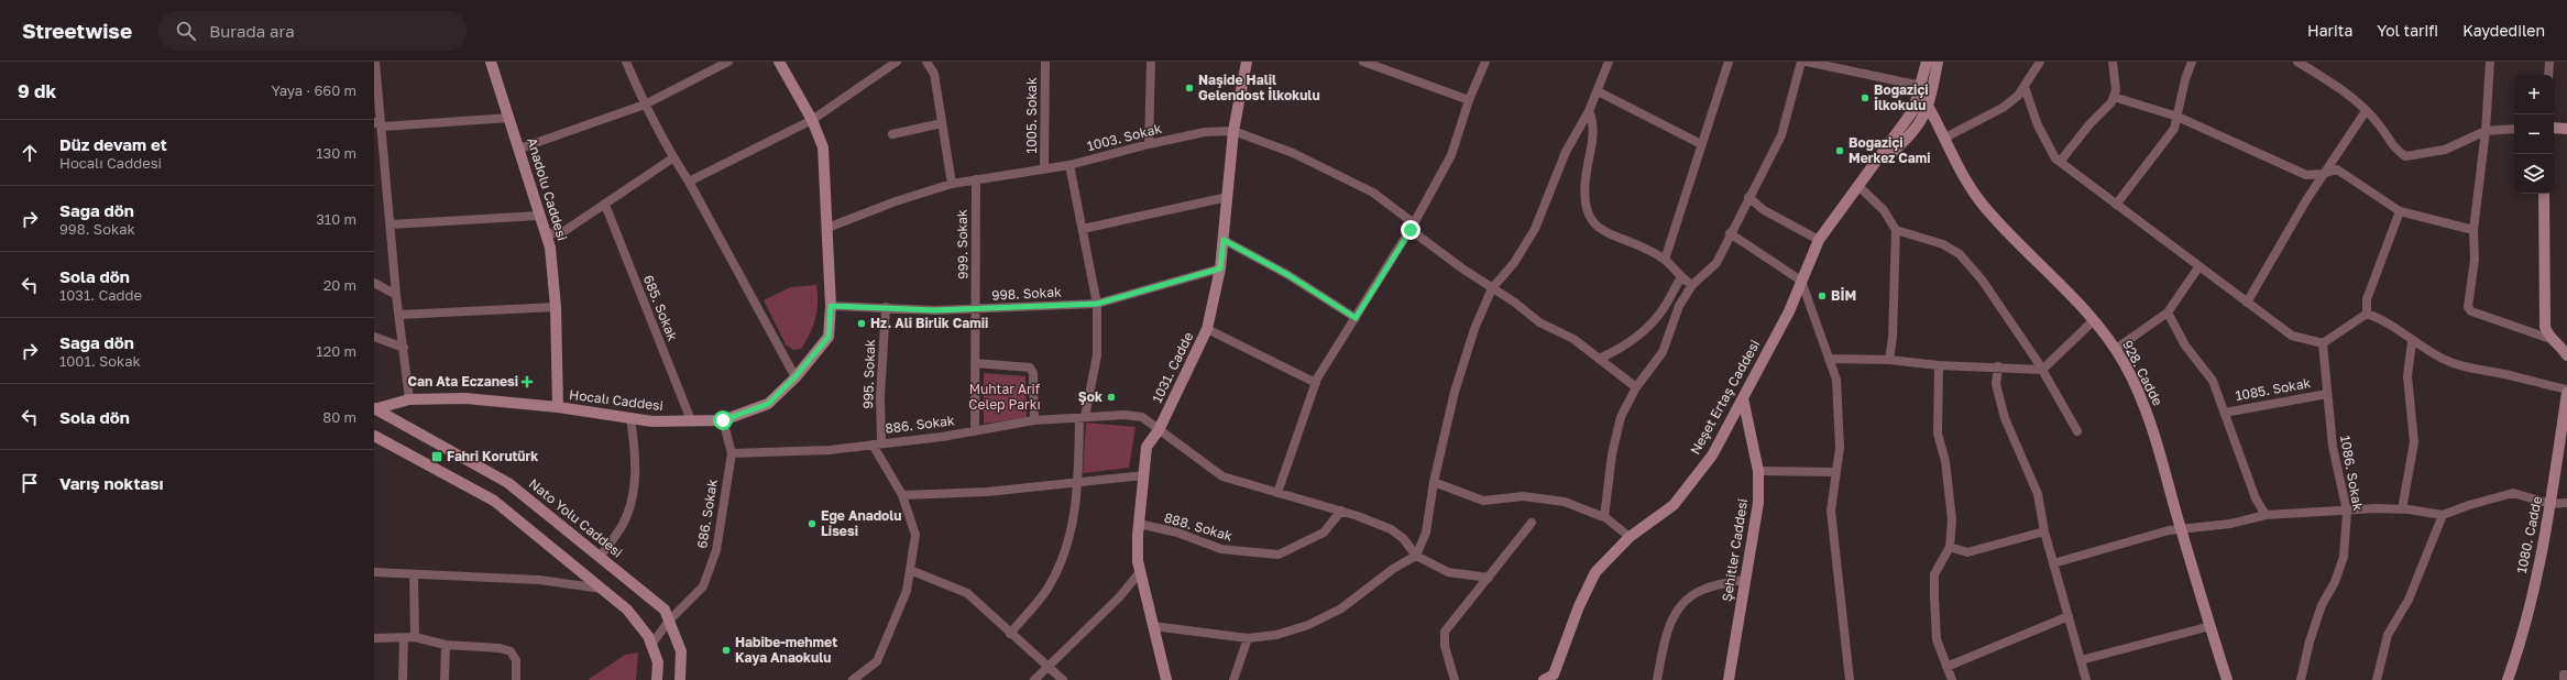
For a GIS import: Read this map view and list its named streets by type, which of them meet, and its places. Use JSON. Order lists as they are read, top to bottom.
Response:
{
  "streets": {
    "street": [
      "1005. Sokak",
      "1003. Sokak",
      "Anadolu Caddesi",
      "999. Sokak",
      "998. Sokak",
      "685. Sokak",
      "1031. Cadde",
      "928. Cadde",
      "995. Sokak",
      "1085. Sokak",
      "Neşet Ertaş Caddesi",
      "Hocalı Caddesi",
      "886. Sokak",
      "1086. Sokak",
      "686. Sokak",
      "Nato Yolu Caddesi",
      "888. Sokak",
      "1080. Cadde",
      "Şehitler Caddesi"
    ]
  },
  "crossings": [
    ["1005. Sokak", "1003. Sokak"],
    ["1003. Sokak", "999. Sokak"],
    ["1003. Sokak", "1031. Cadde"],
    ["1003. Sokak", "Hocalı Caddesi"],
    ["Anadolu Caddesi", "Hocalı Caddesi"],
    ["999. Sokak", "998. Sokak"],
    ["999. Sokak", "886. Sokak"],
    ["998. Sokak", "1031. Cadde"],
    ["998. Sokak", "995. Sokak"],
    ["998. Sokak", "Hocalı Caddesi"],
    ["685. Sokak", "Hocalı Caddesi"],
    ["1031. Cadde", "886. Sokak"],
    ["1031. Cadde", "888. Sokak"],
    ["928. Cadde", "Neşet Ertaş Caddesi"],
    ["995. Sokak", "886. Sokak"],
    ["1085. Sokak", "1086. Sokak"],
    ["Neşet Ertaş Caddesi", "Şehitler Caddesi"],
    ["Hocalı Caddesi", "686. Sokak"],
    ["Hocalı Caddesi", "Nato Yolu Caddesi"],
    ["886. Sokak", "686. Sokak"],
    ["886. Sokak", "888. Sokak"],
    ["686. Sokak", "Nato Yolu Caddesi"]
  ],
  "parks": ["Muhtar Arif Celep Parkı"],
  "places": {
    "other": [
      "Naşide Halil Gelendost İlkokulu",
      "Boğaziçi İlkokulu",
      "Boğaziçi Merkez Cami",
      "BİM",
      "Hz. Ali Birlik Camii",
      "Şok",
      "Ege Anadolu Lisesi",
      "Habibe-mehmet Kaya Anaokulu"
    ],
    "health": ["Can Ata Eczanesi"],
    "transit": ["Fahri Korutürk"]
  },
  "page": {
    "header": "Streetwise",
    "search": "Burada ara",
    "nav": ["Harita", "Yol tarifi", "Kaydedilen"],
    "heading": ["9 dk", "Yaya · 660 m"],
    "map_buttons": ["+", "−"],
    "list": [
      ["Düz devam et", "Hocalı Caddesi", "130 m"],
      ["Sağa dön", "998. Sokak", "310 m"],
      ["Sola dön", "1031. Cadde", "20 m"],
      ["Sağa dön", "1001. Sokak", "120 m"],
      ["Sola dön", "80 m"],
      "Varış noktası"
    ]
  }
}
